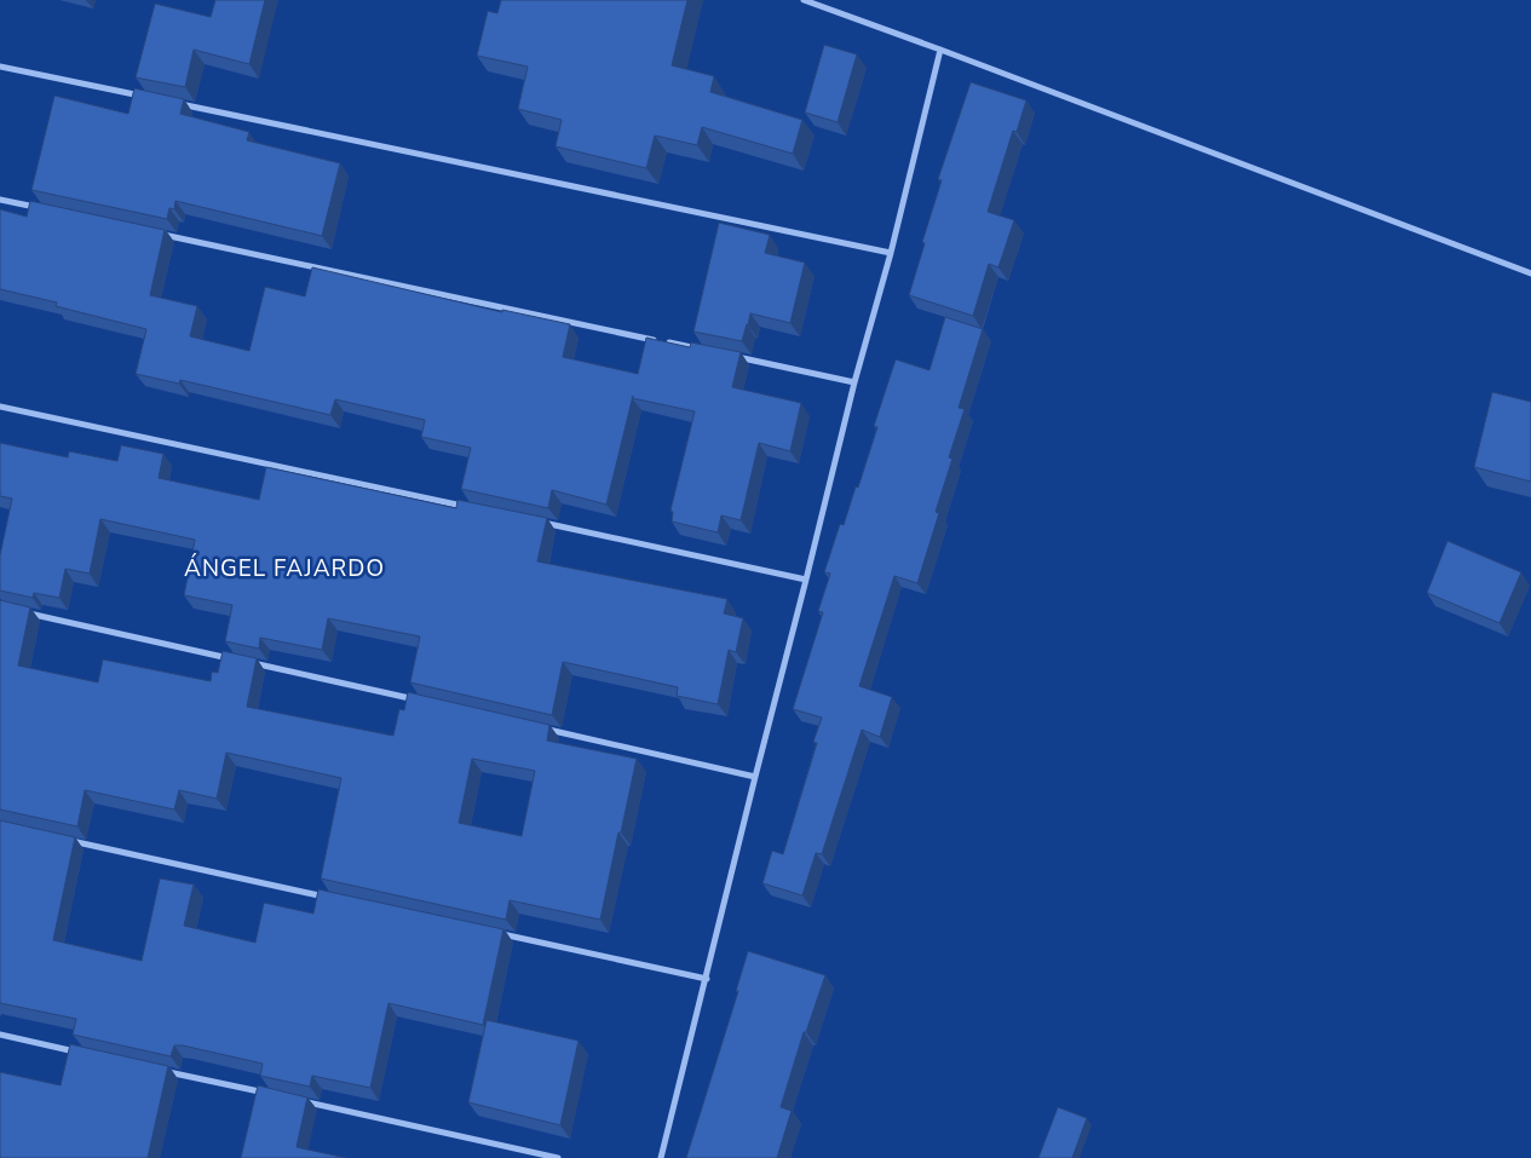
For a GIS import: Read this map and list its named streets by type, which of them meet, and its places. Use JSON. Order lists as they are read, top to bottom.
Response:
{
  "districts": ["ÁNGEL FAJARDO"]
}
